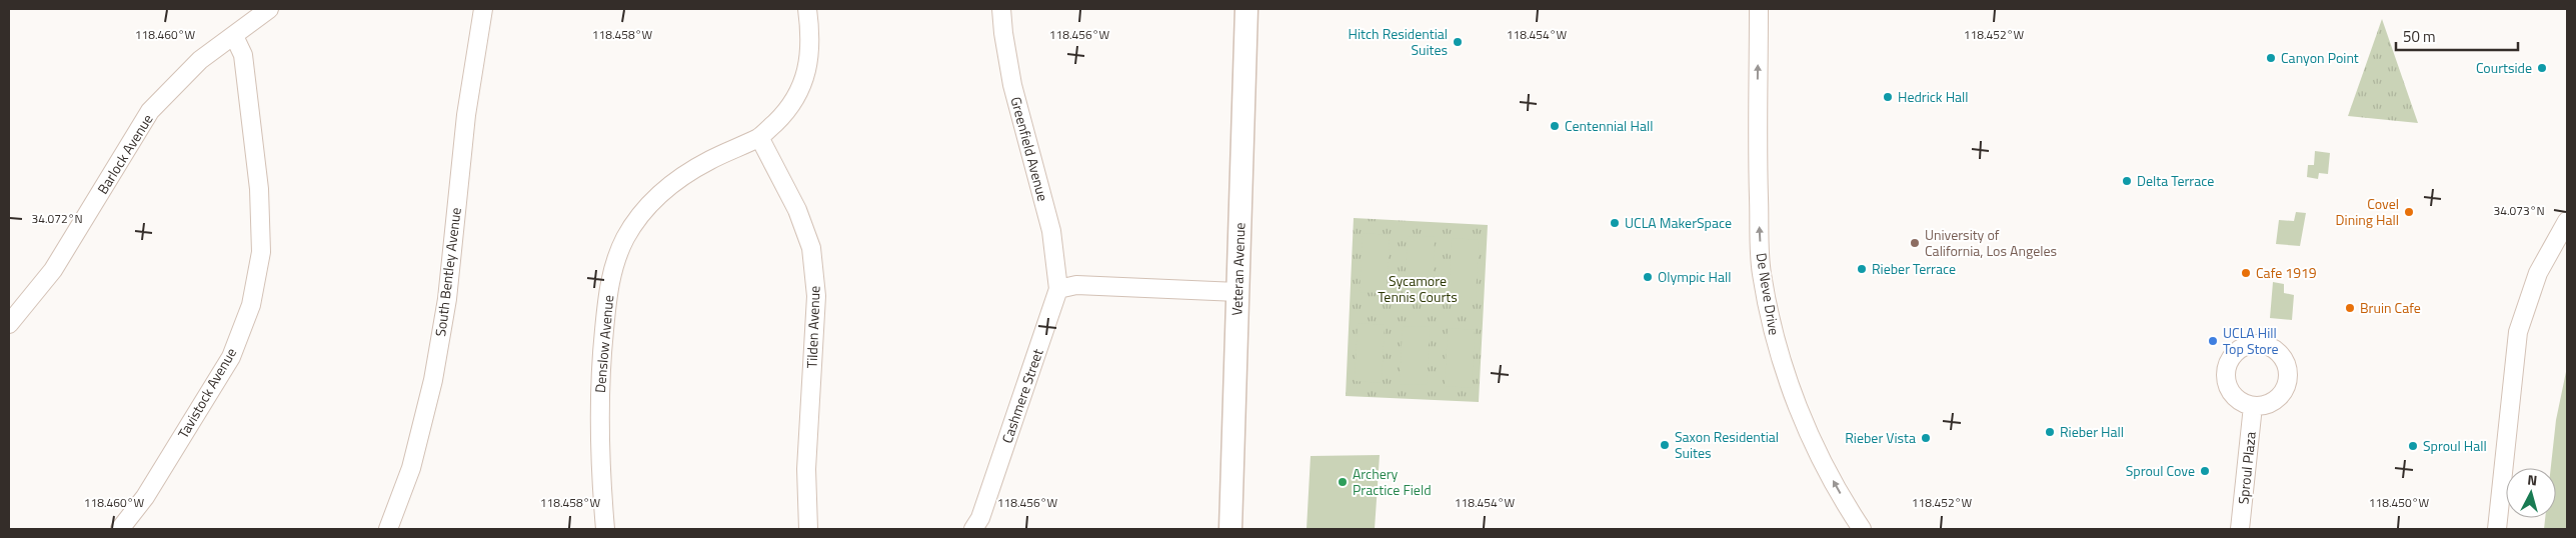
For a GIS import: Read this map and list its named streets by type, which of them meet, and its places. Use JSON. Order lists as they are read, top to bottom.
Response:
{
  "streets": {
    "street": [
      "Greenfield Avenue",
      "Barlock Avenue",
      "Veteran Avenue",
      "South Bentley Avenue",
      "De Neve Drive",
      "Tilden Avenue",
      "Denslow Avenue",
      "Tavistock Avenue",
      "Cashmere Street",
      "Sproul Plaza"
    ]
  },
  "crossings": [
    ["Greenfield Avenue", "Cashmere Street"],
    ["Barlock Avenue", "Tavistock Avenue"],
    ["Tilden Avenue", "Denslow Avenue"]
  ],
  "one_way": ["De Neve Drive"],
  "parks": ["Sycamore Tennis Courts"],
  "places": [
    "Hitch Residential Suites",
    "Canyon Point",
    "Courtside",
    "Hedrick Hall",
    "Centennial Hall",
    "Delta Terrace",
    "Covel Dining Hall",
    "UCLA MakerSpace",
    "University of California, Los Angeles",
    "Rieber Terrace",
    "Cafe 1919",
    "Olympic Hall",
    "Bruin Cafe",
    "UCLA Hill Top Store",
    "Rieber Hall",
    "Rieber Vista",
    "Saxon Residential Suites",
    "Sproul Hall",
    "Sproul Cove",
    "Archery Practice Field"
  ],
  "scale_bar": "50 m",
  "north": "top",
  "coordinates": [
    "118.460°W",
    "118.458°W",
    "118.456°W",
    "118.454°W",
    "118.452°W",
    "34.073°N",
    "34.072°N",
    "118.450°W"
  ]
}
